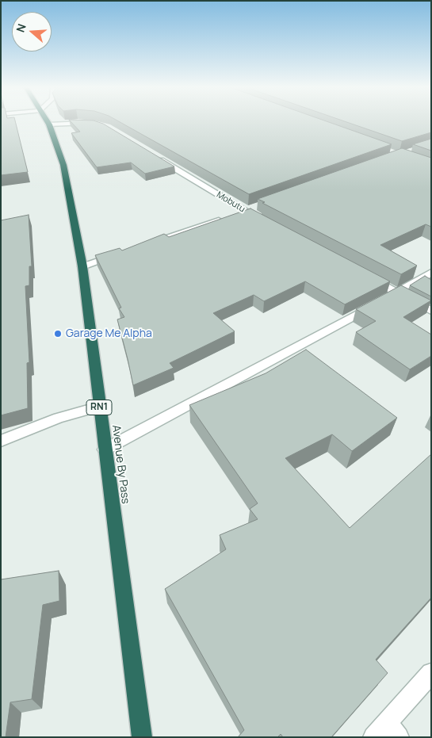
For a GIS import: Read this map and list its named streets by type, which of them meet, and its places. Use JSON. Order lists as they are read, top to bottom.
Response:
{
  "streets": {
    "highway": ["RN1", "Avenue By Pass"],
    "street": ["Mobutu"]
  },
  "places": ["Garage Me Alpha"],
  "north": "left"
}
